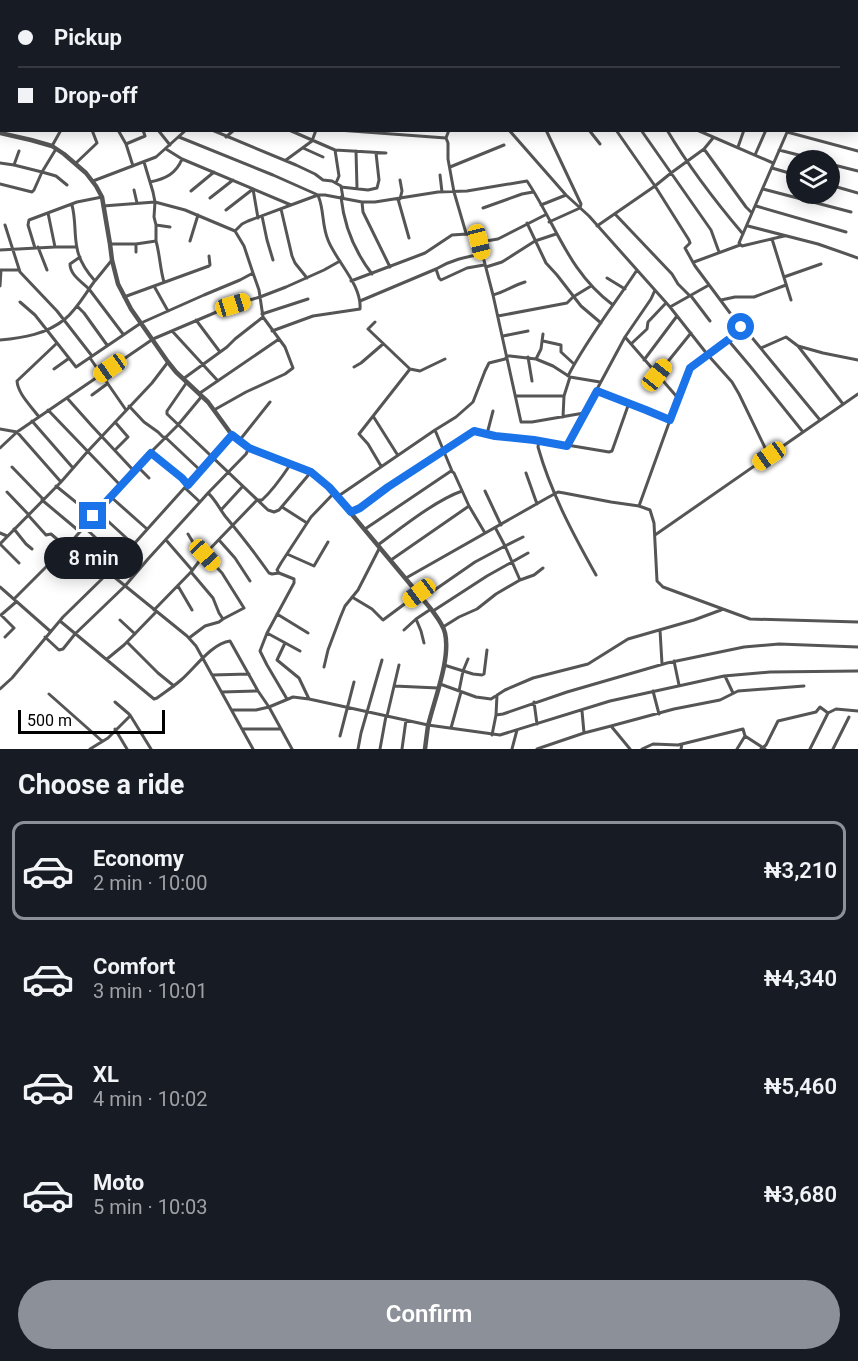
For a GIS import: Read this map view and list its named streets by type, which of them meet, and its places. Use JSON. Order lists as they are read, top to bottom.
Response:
{
  "scale_bar": "500 m",
  "page": {
    "banner": ["Pickup", "Drop-off"],
    "bubble": "8 min",
    "scale": "500 m",
    "heading": "Choose a ride",
    "list": [
      {
        "name": "Economy",
        "note": "2 min · 10:00",
        "value": "₦3,210"
      },
      {
        "name": "Comfort",
        "note": "3 min · 10:01",
        "value": "₦4,340"
      },
      {
        "name": "XL",
        "note": "4 min · 10:02",
        "value": "₦5,460"
      },
      {
        "name": "Moto",
        "note": "5 min · 10:03",
        "value": "₦3,680"
      }
    ],
    "buttons": "Confirm"
  }
}
